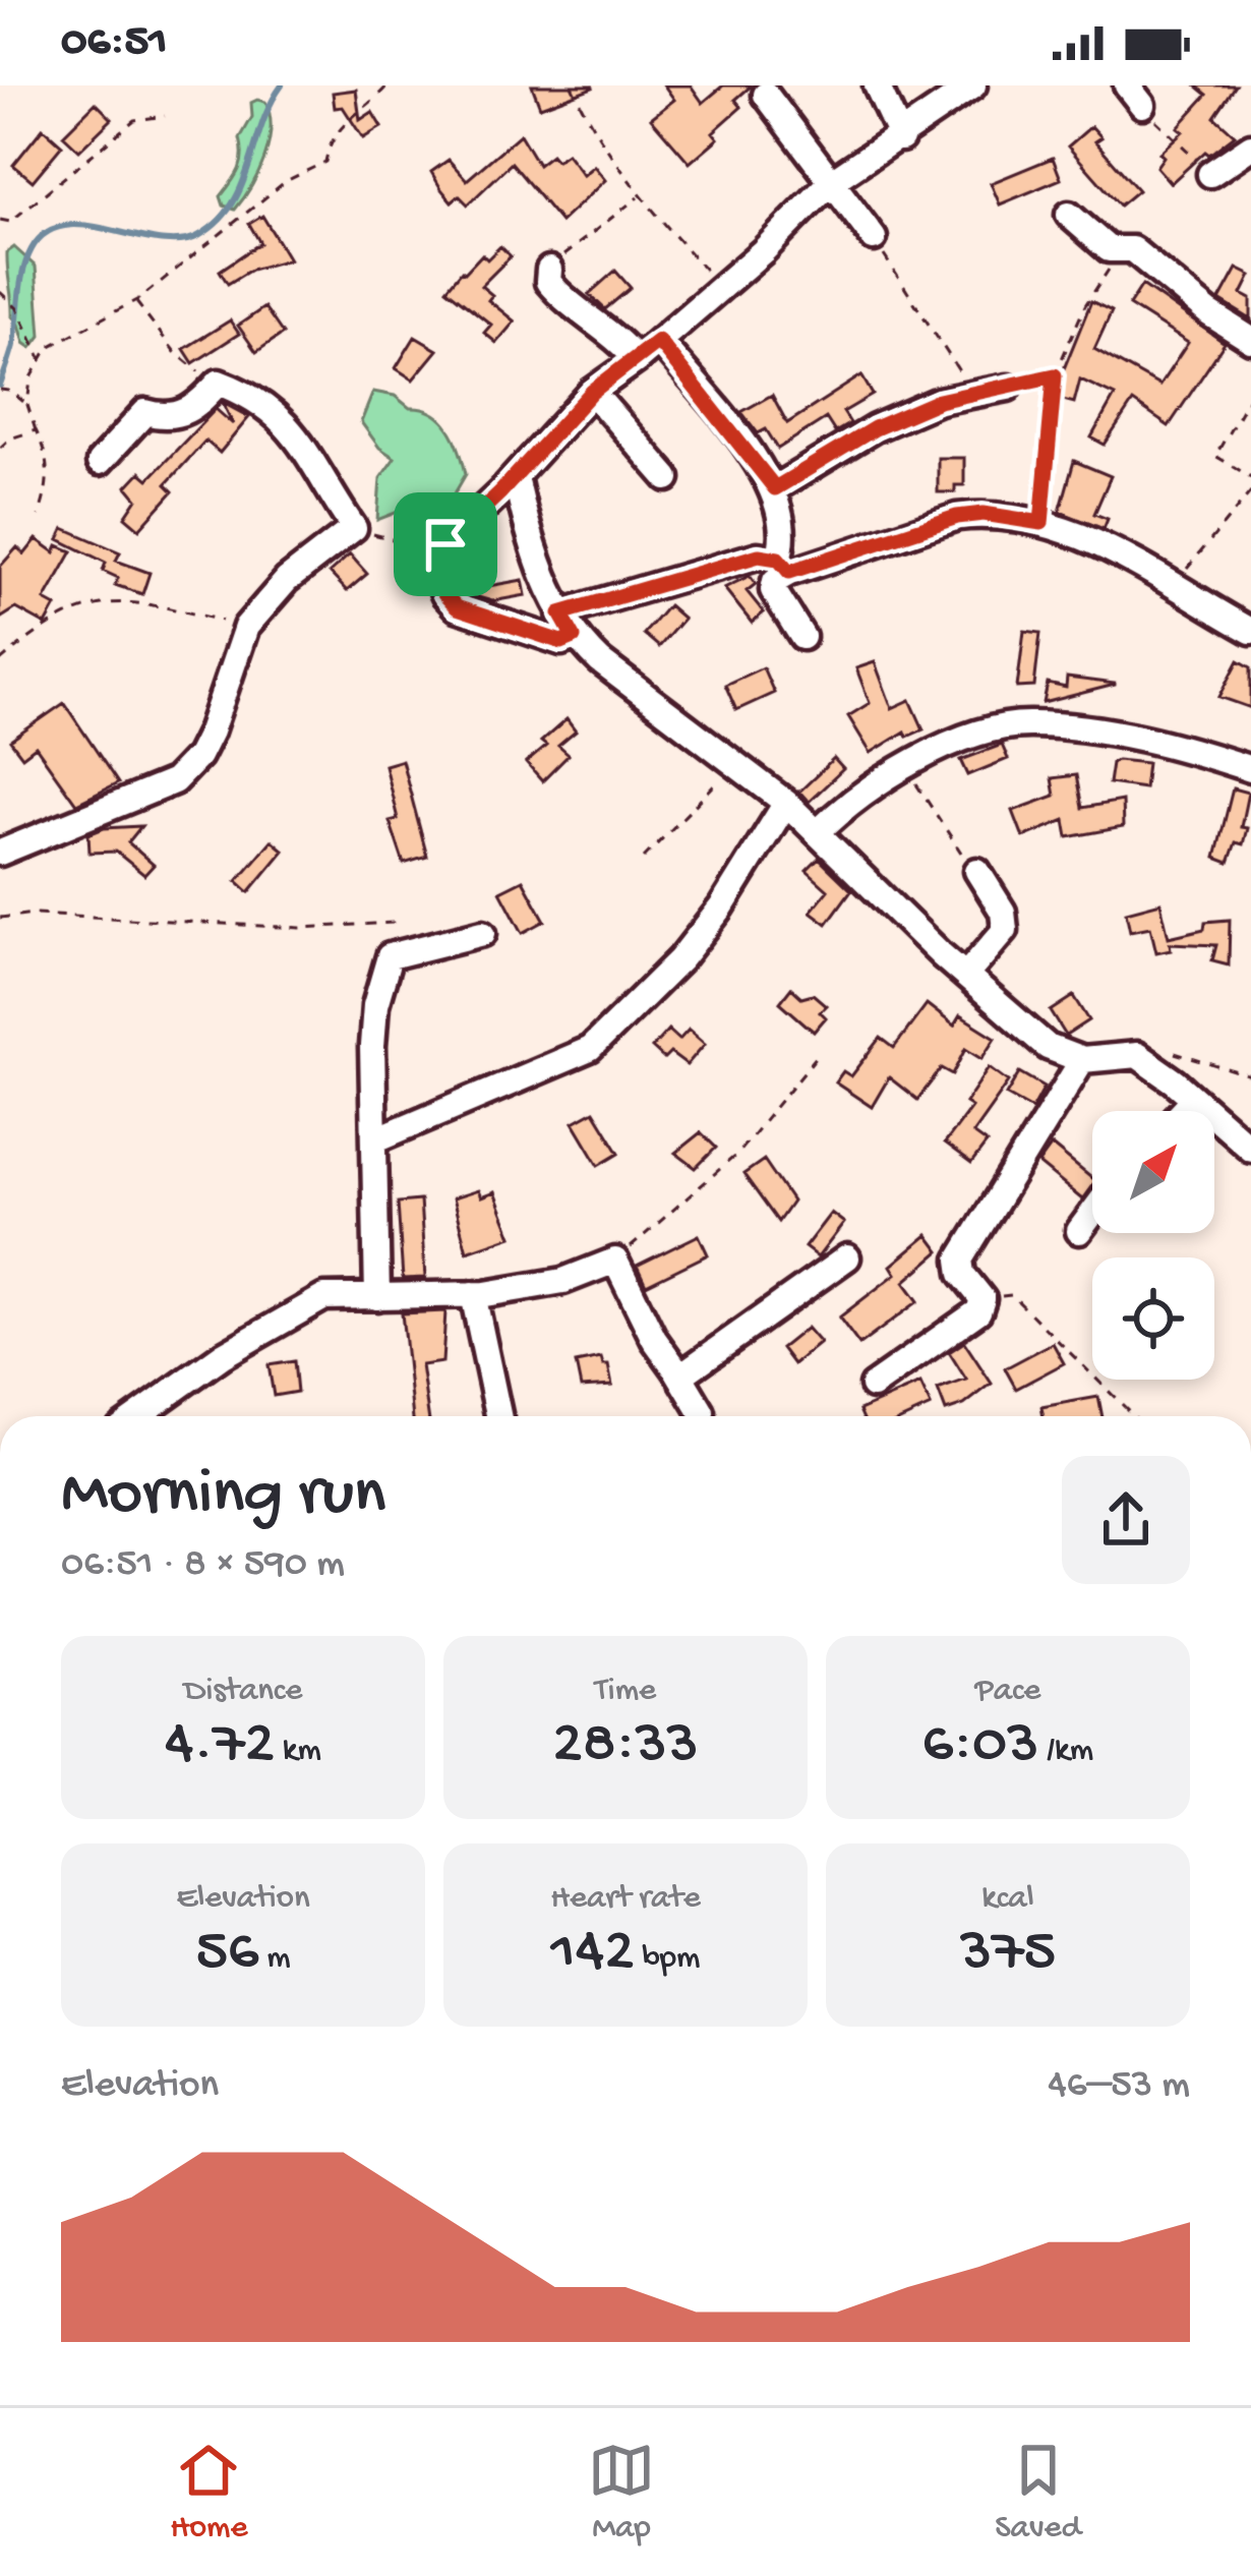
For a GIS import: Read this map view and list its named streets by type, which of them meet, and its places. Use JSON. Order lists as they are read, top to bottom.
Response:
{
  "north": "top right",
  "page": {
    "status": "06:51",
    "heading": ["Morning run", "06:51 · 8 × 590 m"],
    "stats": [
      ["Distance", "4.72 km"],
      ["Time", "28:33"],
      ["Pace", "6:03 /km"],
      ["Elevation", "56 m"],
      ["Heart rate", "142 bpm"],
      ["kcal", "375"]
    ],
    "chart": ["Elevation", "46–53 m"],
    "tabs": ["Home", "Map", "Saved"]
  }
}
